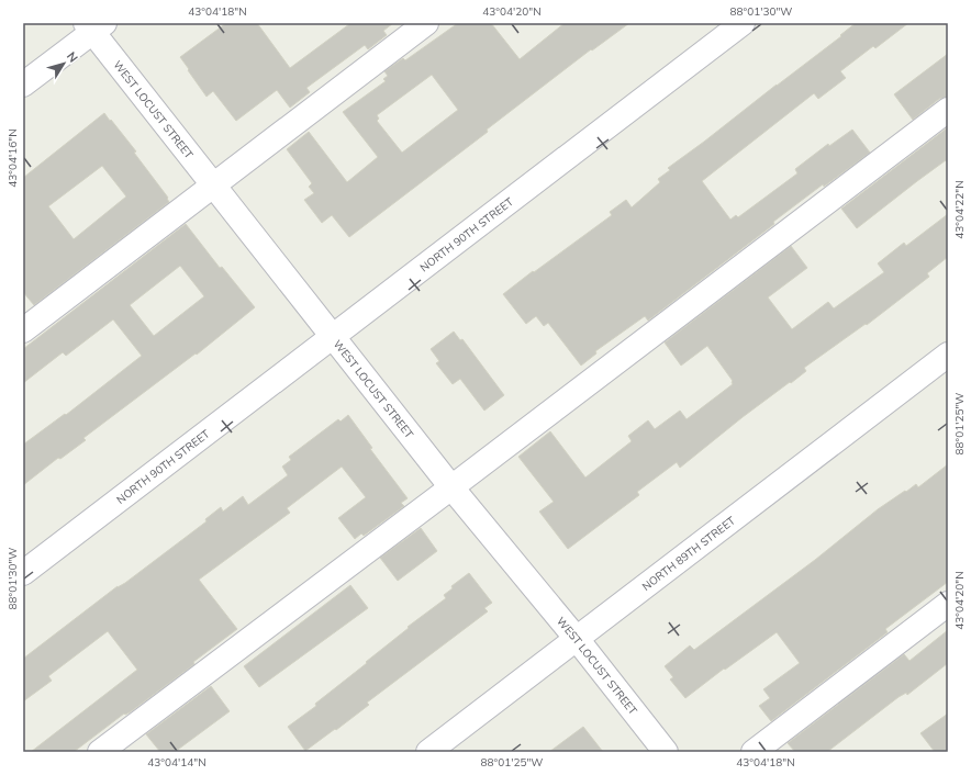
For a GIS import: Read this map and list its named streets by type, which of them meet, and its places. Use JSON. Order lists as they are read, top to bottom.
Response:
{
  "streets": {
    "street": ["WEST LOCUST STREET", "NORTH 90TH STREET", "NORTH 89TH STREET"]
  },
  "crossings": [
    ["WEST LOCUST STREET", "NORTH 90TH STREET"],
    ["WEST LOCUST STREET", "NORTH 89TH STREET"]
  ],
  "north": "top right",
  "coordinates": [
    "43°04'18\"N",
    "43°04'20\"N",
    "88°01'30\"W",
    "43°04'16\"N",
    "43°04'22\"N",
    "88°01'25\"W",
    "43°04'14\"N"
  ]
}
